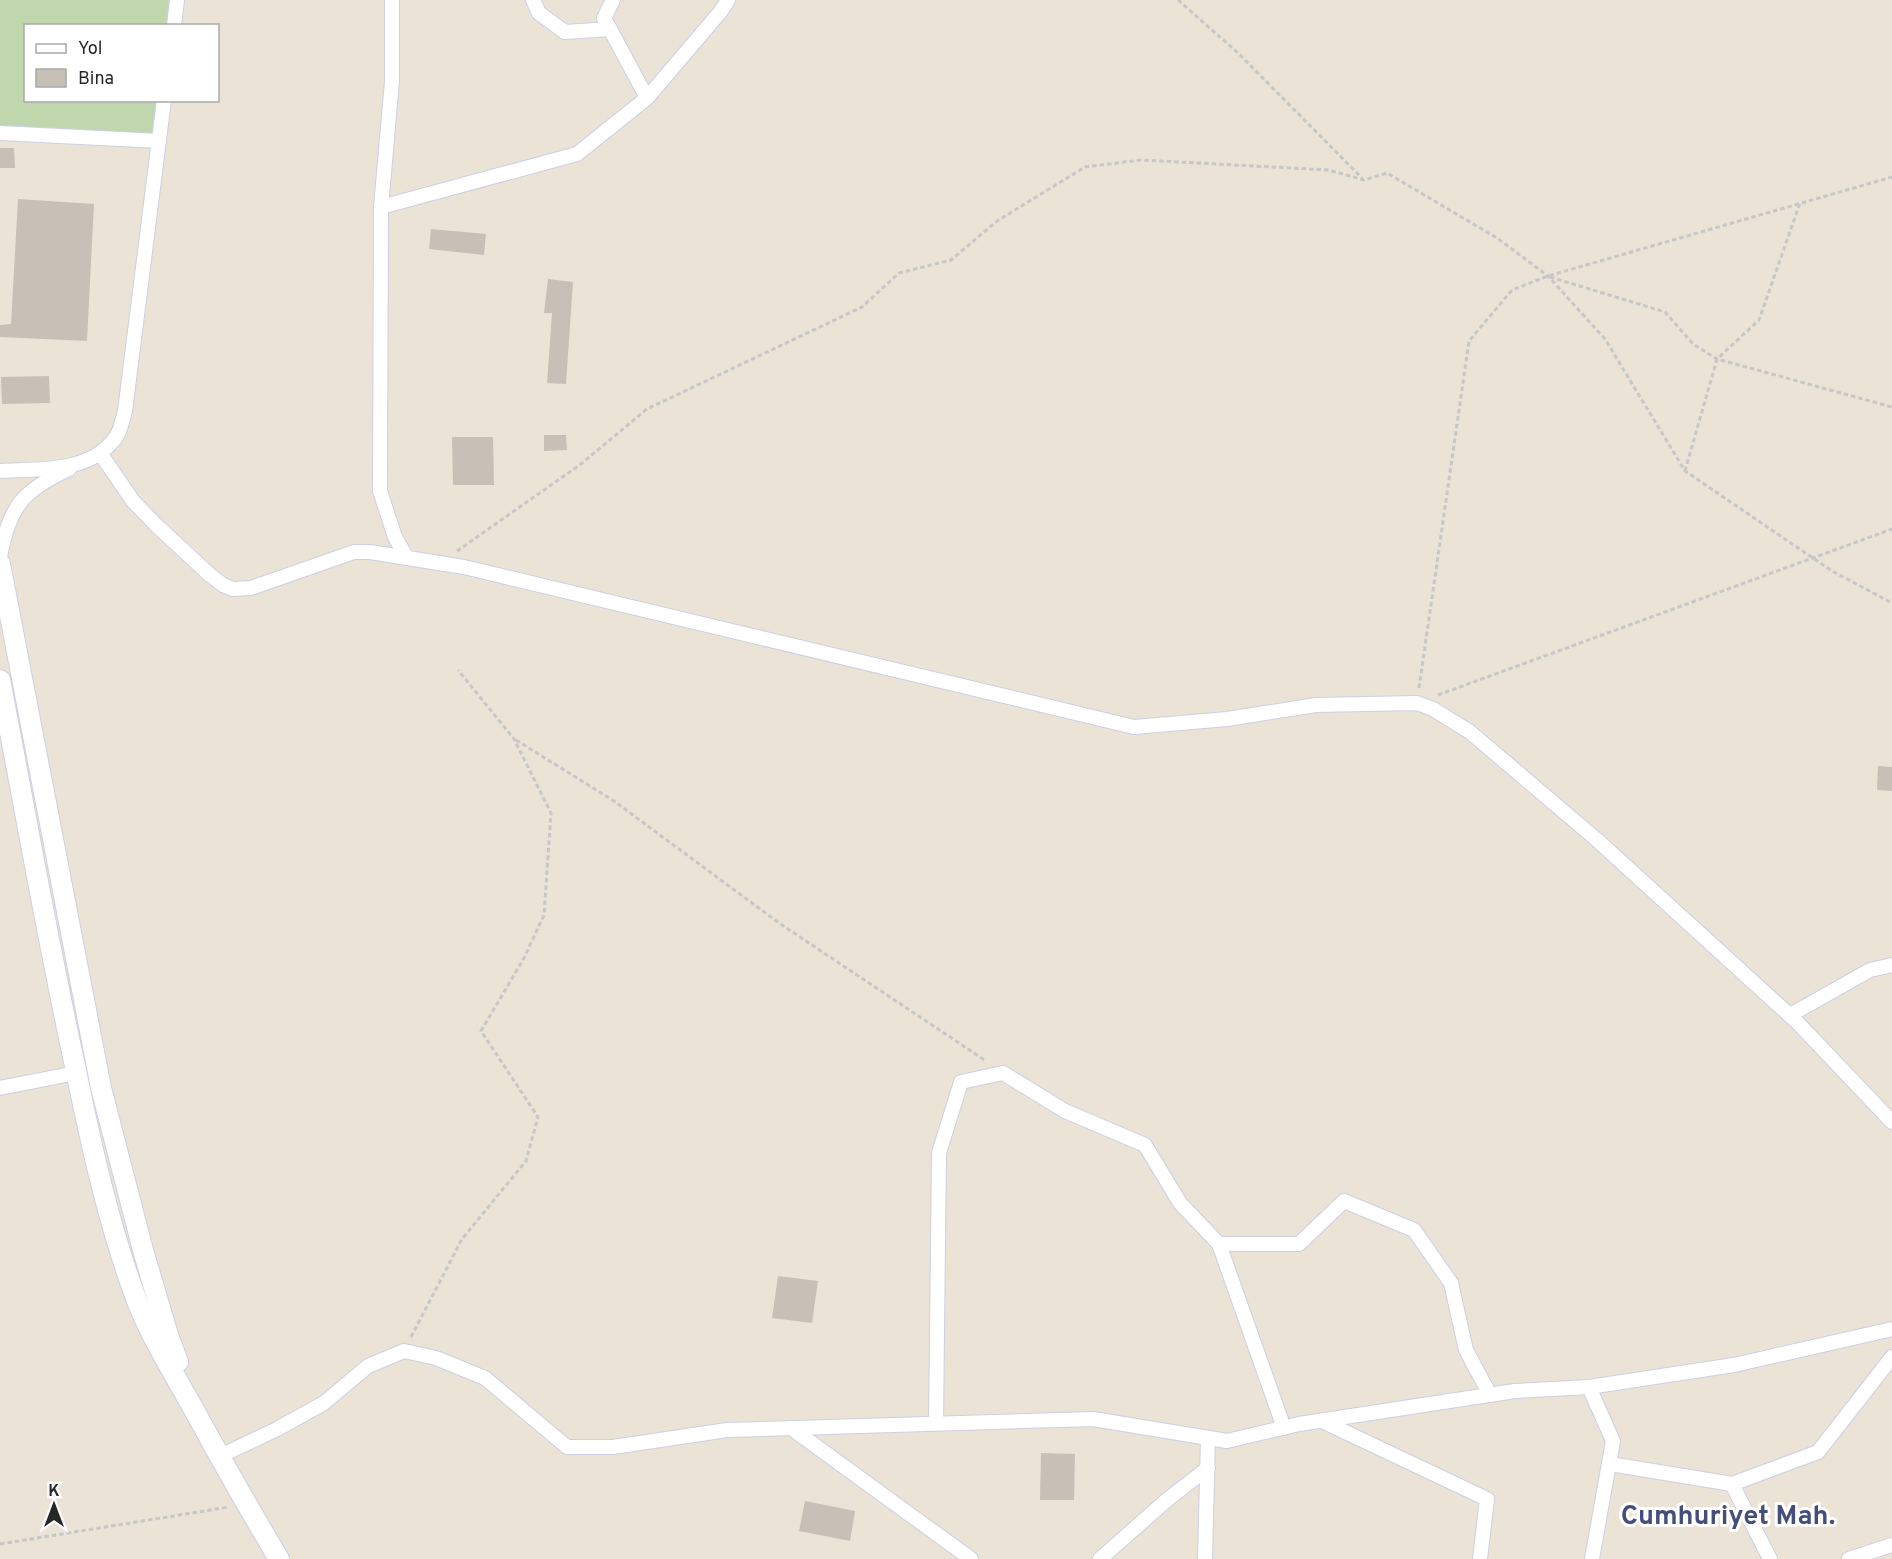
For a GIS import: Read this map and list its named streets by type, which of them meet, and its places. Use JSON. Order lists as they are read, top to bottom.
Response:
{
  "districts": ["Cumhuriyet Mah."],
  "legend": ["Yol", "Bina"],
  "north": "top"
}
